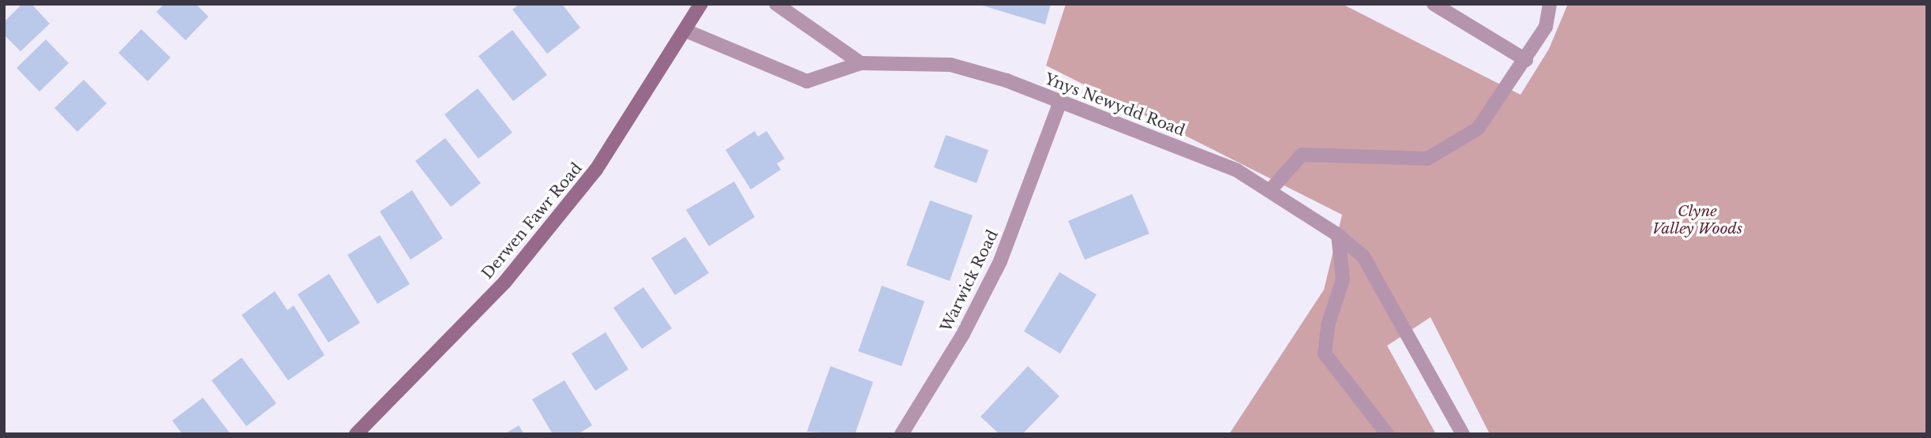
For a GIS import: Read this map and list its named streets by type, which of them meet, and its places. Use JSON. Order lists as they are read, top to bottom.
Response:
{
  "streets": {
    "main road": ["Derwen Fawr Road"],
    "street": ["Ynys Newydd Road", "Warwick Road"]
  },
  "crossings": [
    ["Ynys Newydd Road", "Derwen Fawr Road"],
    ["Ynys Newydd Road", "Warwick Road"]
  ],
  "parks": ["Clyne Valley Woods"]
}
